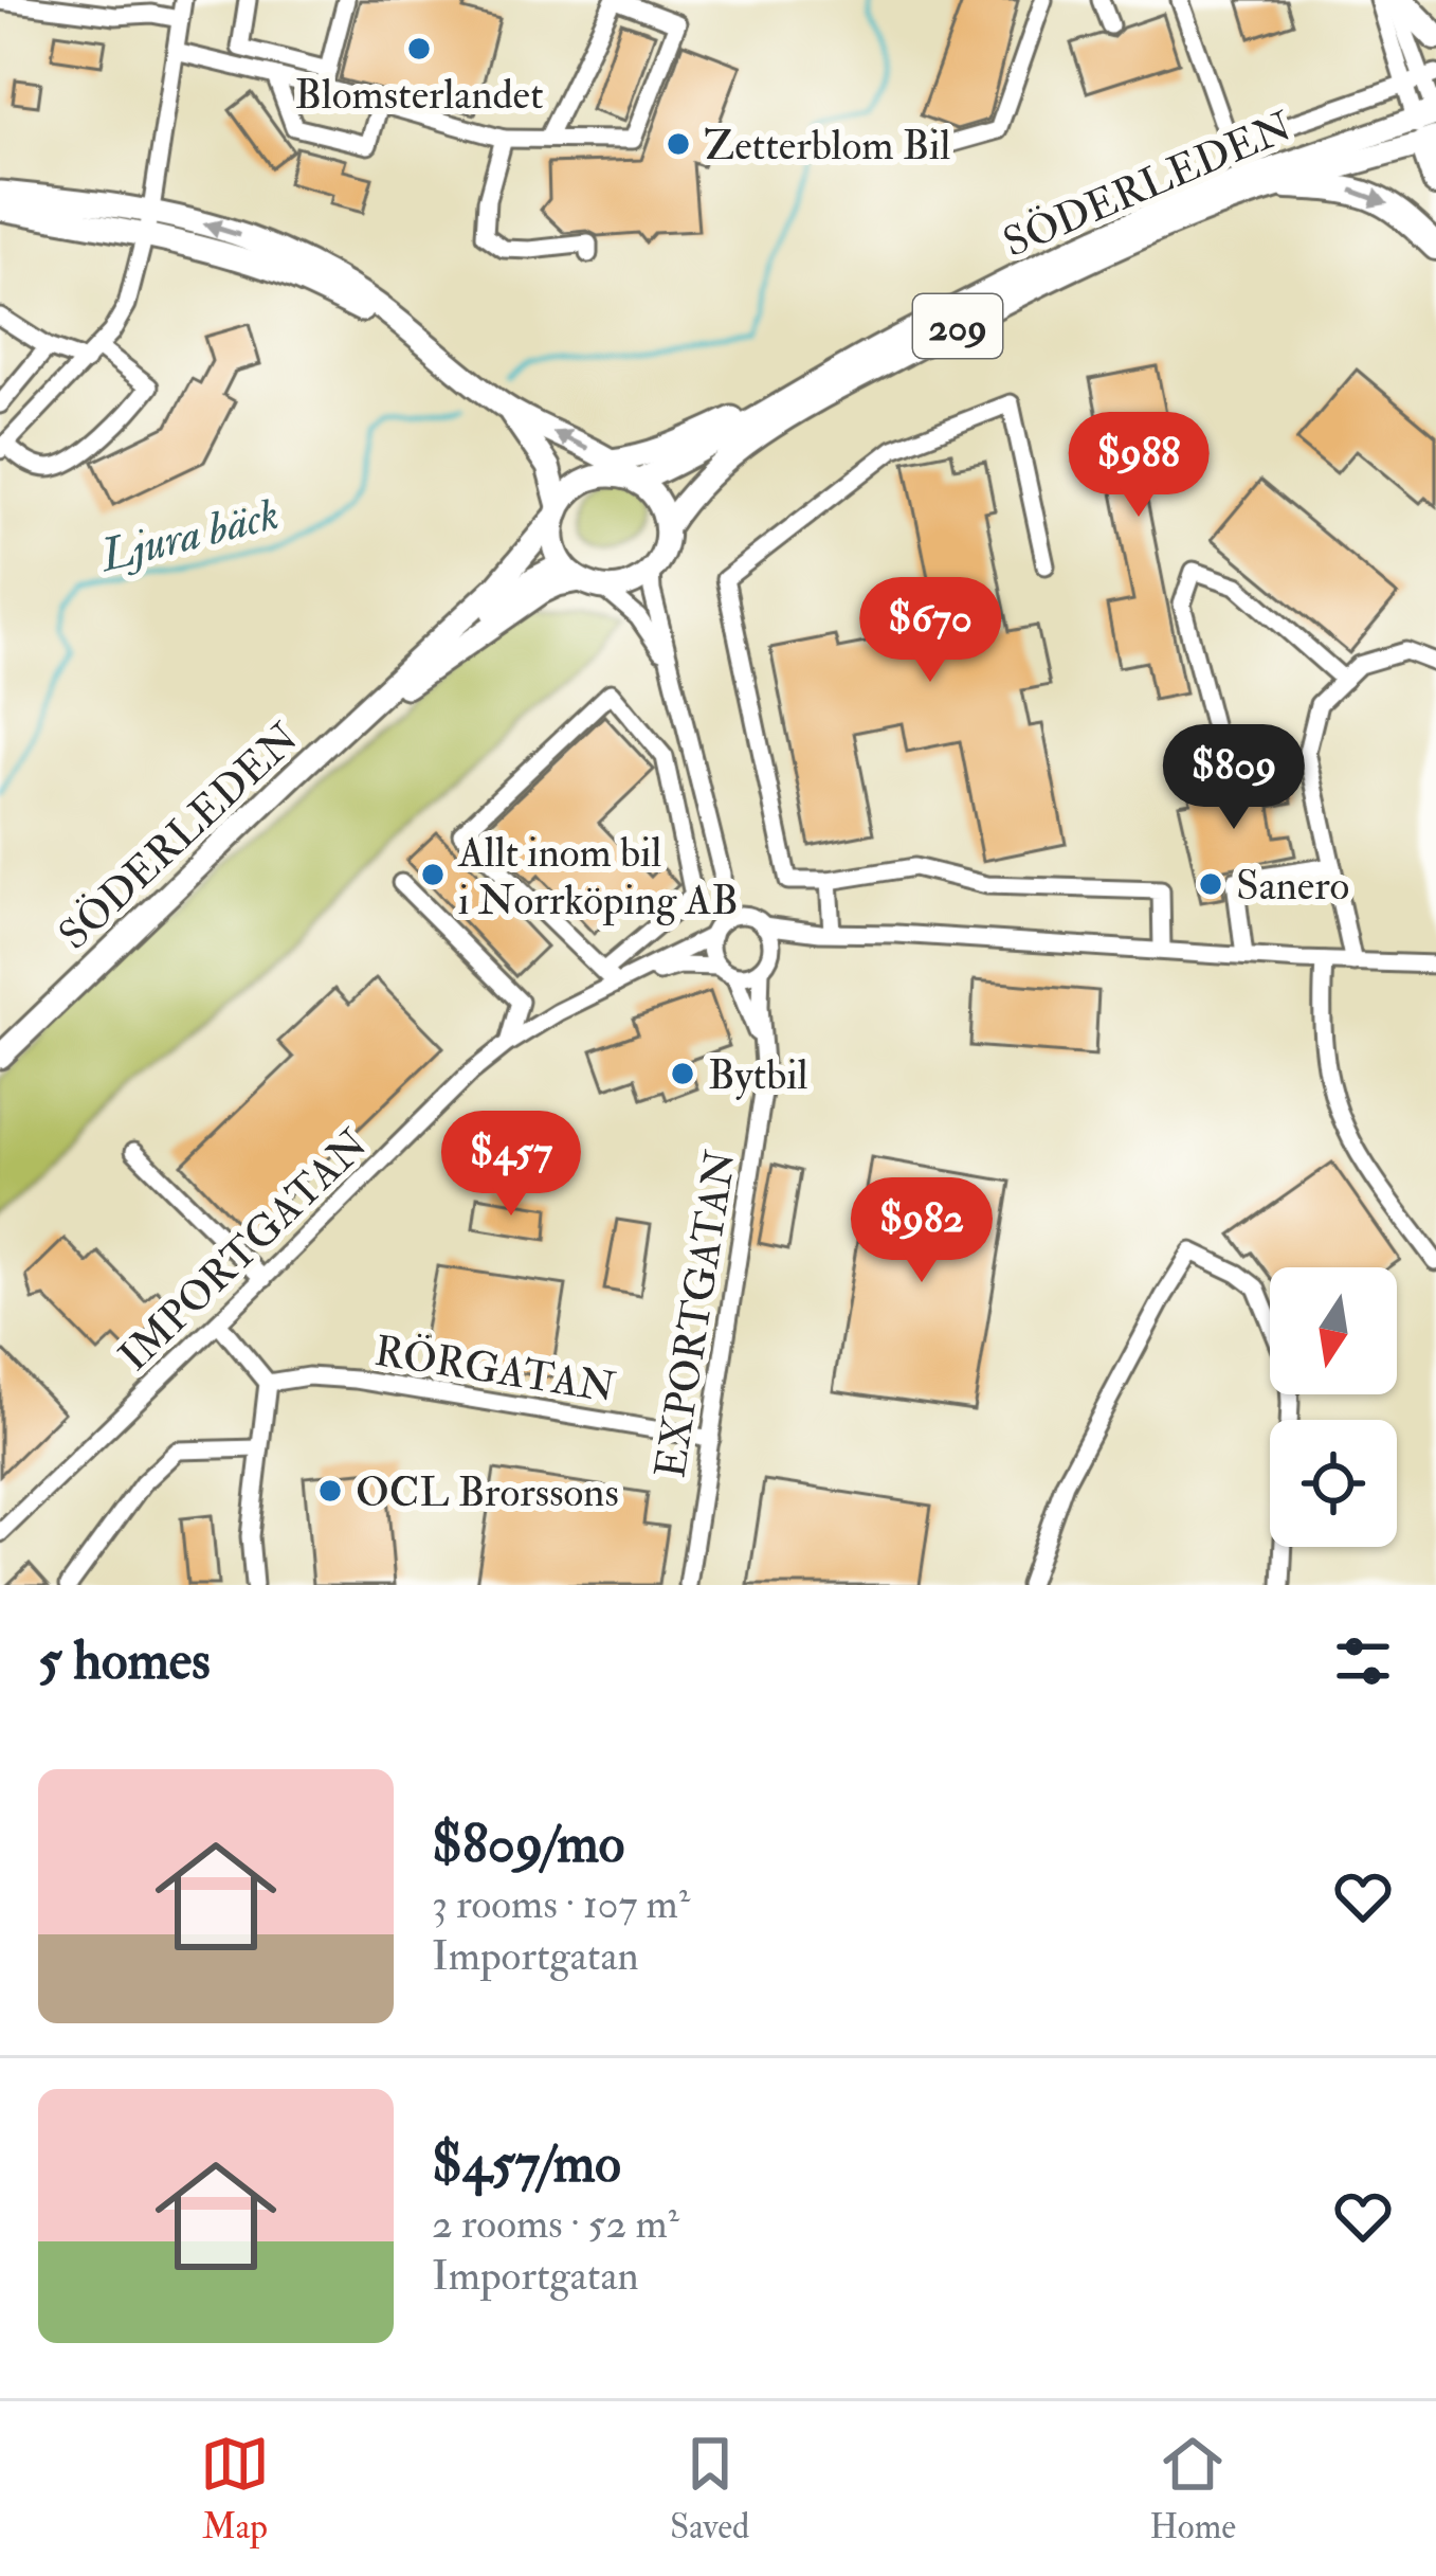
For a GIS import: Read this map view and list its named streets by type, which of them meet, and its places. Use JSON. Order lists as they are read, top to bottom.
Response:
{
  "streets": {
    "main road": ["SÖDERLEDEN", "209"],
    "street": ["IMPORTGATAN", "EXPORTGATAN", "RÖRGATAN"]
  },
  "crossings": [
    ["IMPORTGATAN", "EXPORTGATAN"],
    ["EXPORTGATAN", "RÖRGATAN"]
  ],
  "water": ["Ljura bäck"],
  "places": [
    "Blomsterlandet",
    "Zetterblom Bil",
    "Allt inom bil i Norrköping AB",
    "Sanero",
    "Bytbil",
    "OCL Brorssons"
  ],
  "north": "bottom",
  "page": {
    "price": [
      "$988",
      "$670",
      "$809",
      "$457",
      "$982"
    ],
    "heading": "5 homes",
    "list": [
      {
        "name": "$809/mo",
        "note": "3 rooms · 107 m² · Importgatan"
      },
      {
        "name": "$457/mo",
        "note": "2 rooms · 52 m² · Importgatan"
      }
    ],
    "tabs": ["Map", "Saved", "Home"]
  }
}
